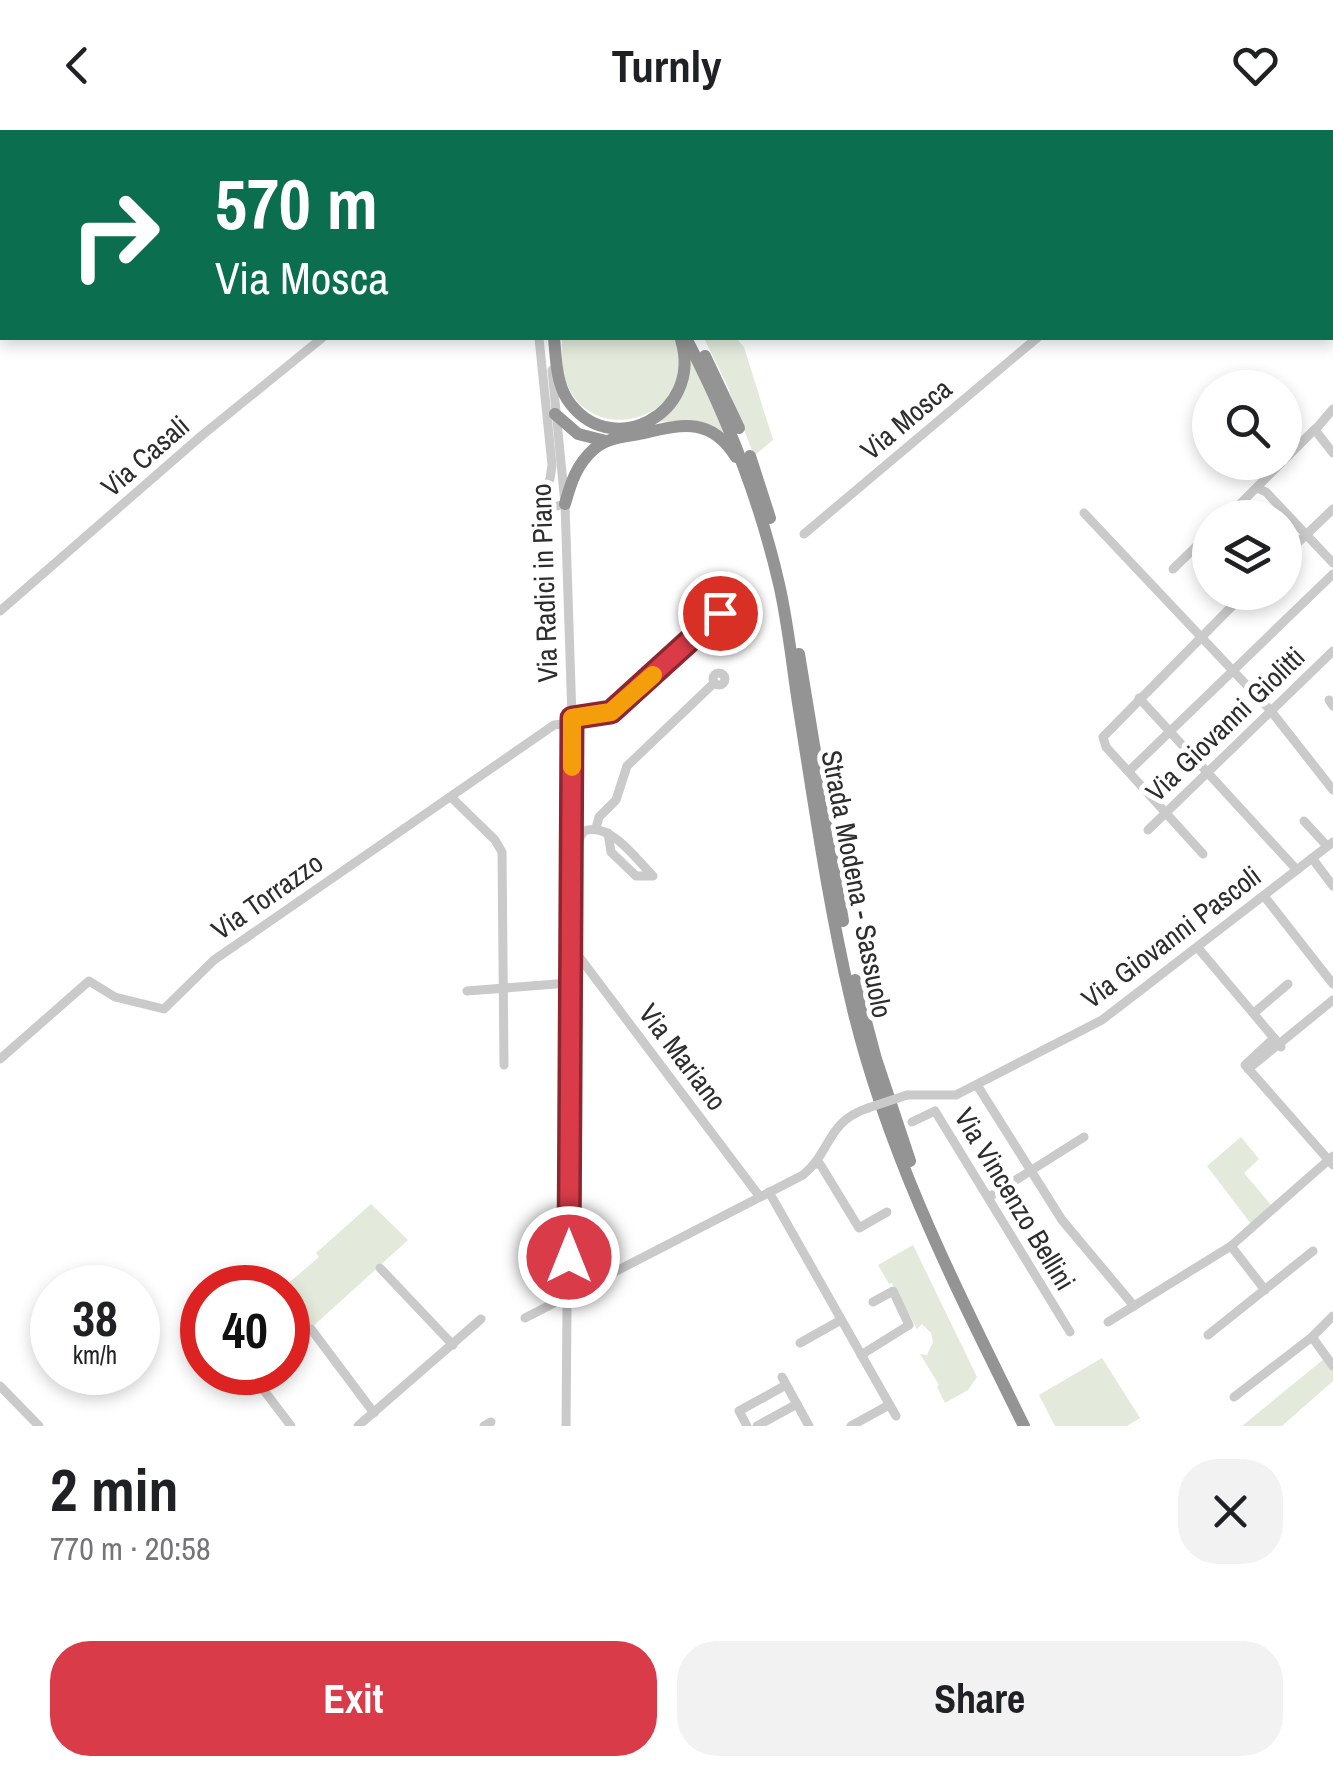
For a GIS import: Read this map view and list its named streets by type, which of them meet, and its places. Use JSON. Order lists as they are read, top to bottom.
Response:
{
  "streets": {
    "highway": ["Strada Modena - Sassuolo"],
    "street": [
      "Via Mosca",
      "Via Casali",
      "Via Radici in Piano",
      "Via Giovanni Giolitti",
      "Via Torrazzo",
      "Via Giovanni Pascoli",
      "Via Mariano",
      "Via Vincenzo Bellini"
    ]
  },
  "crossings": [
    ["Via Radici in Piano", "Via Torrazzo"],
    ["Via Radici in Piano", "Via Giovanni Pascoli"],
    ["Via Radici in Piano", "Via Mariano"],
    ["Via Giovanni Pascoli", "Via Mariano"]
  ],
  "page": {
    "header": "Turnly",
    "turn": ["570 m", "Via Mosca"],
    "speed": "38 km/h",
    "limit": "40",
    "heading": ["2 min", "770 m · 20:58"],
    "buttons": ["Exit", "Share"]
  }
}
